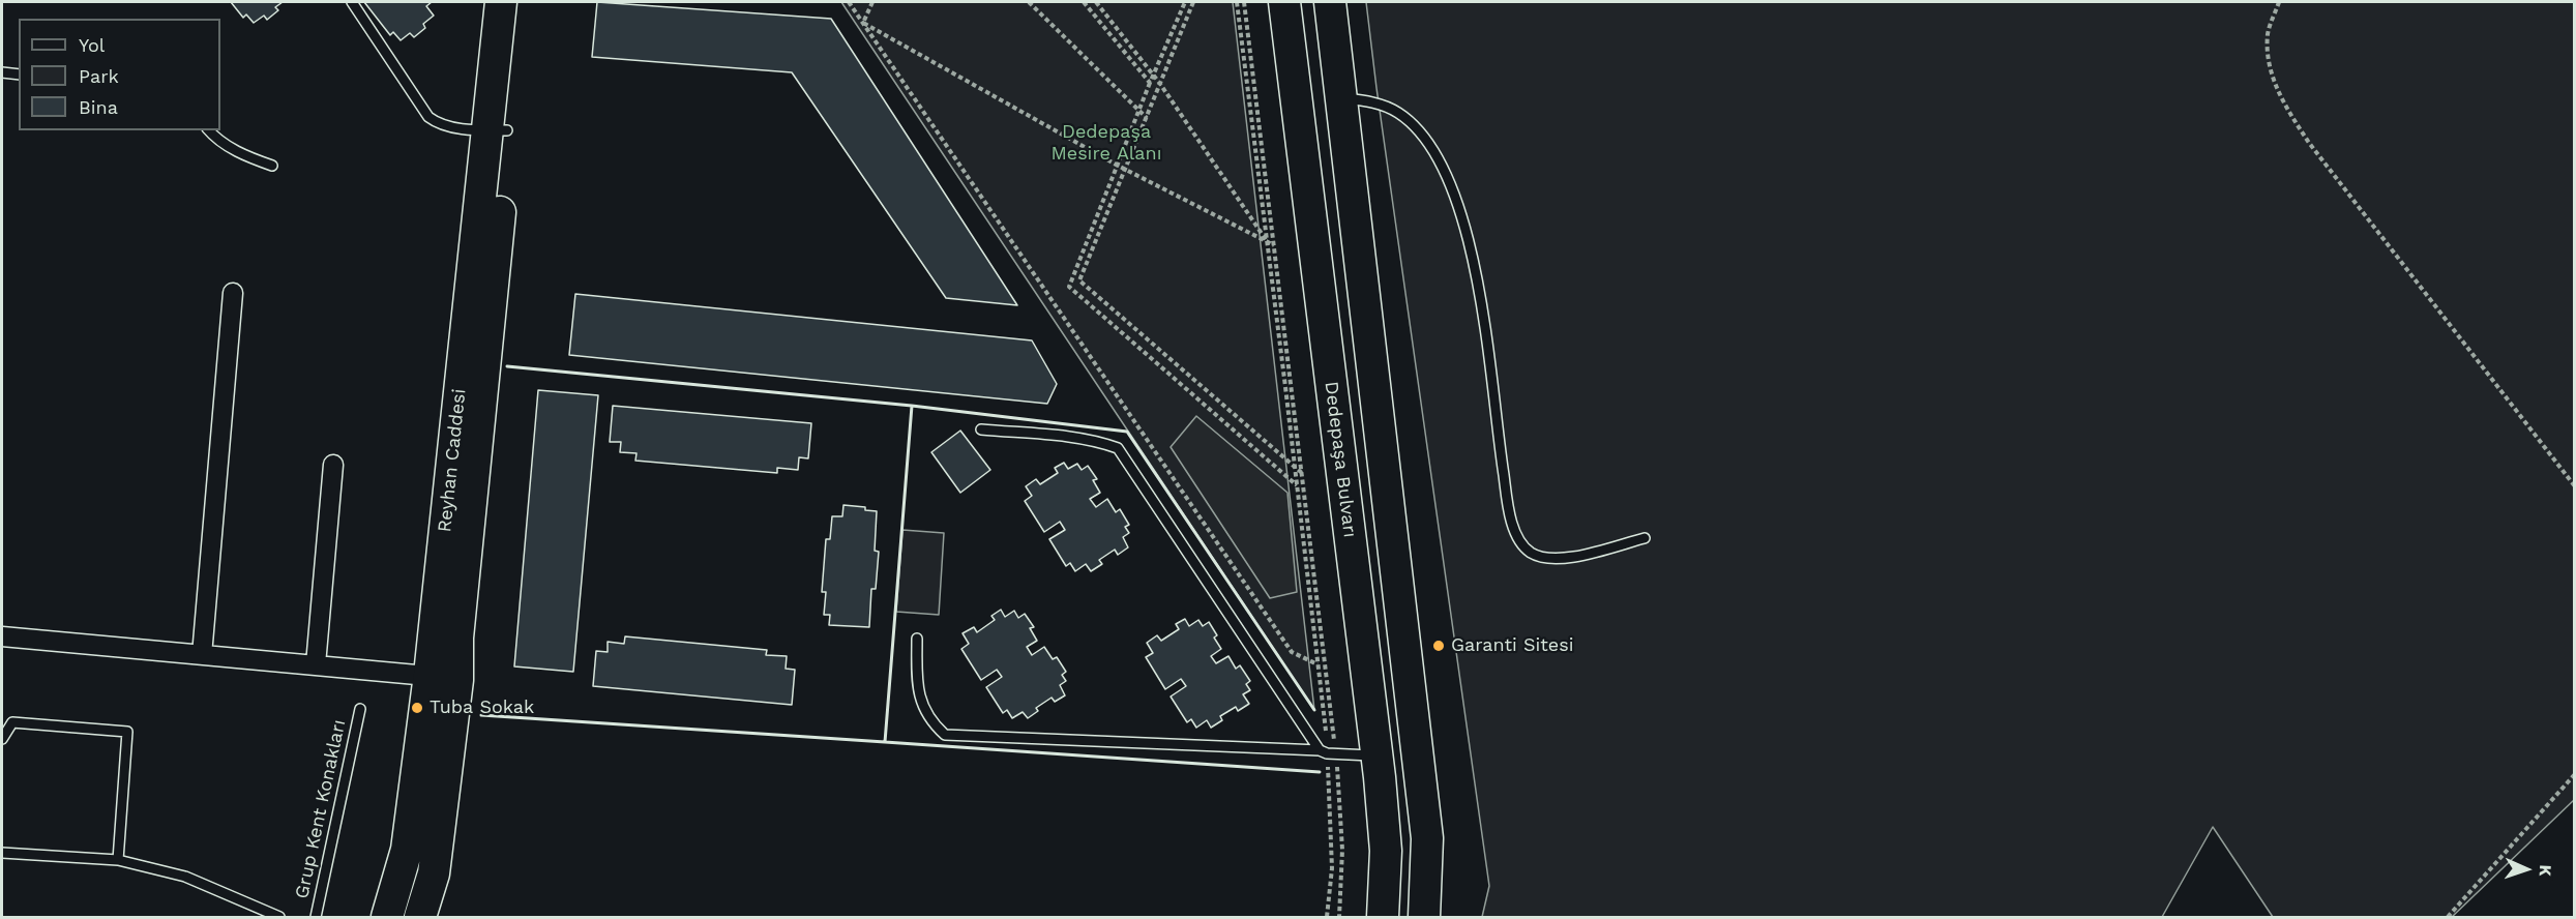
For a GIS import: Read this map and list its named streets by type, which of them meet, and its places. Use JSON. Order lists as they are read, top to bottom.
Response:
{
  "streets": {
    "main road": ["Dedepaşa Bulvarı", "Reyhan Caddesi"],
    "lane": ["Grup Kent Konakları"]
  },
  "parks": ["Dedepaşa Mesire Alanı"],
  "places": ["Garanti Sitesi", "Tuba Sokak"],
  "legend": ["Yol", "Park", "Bina"],
  "north": "right"
}
